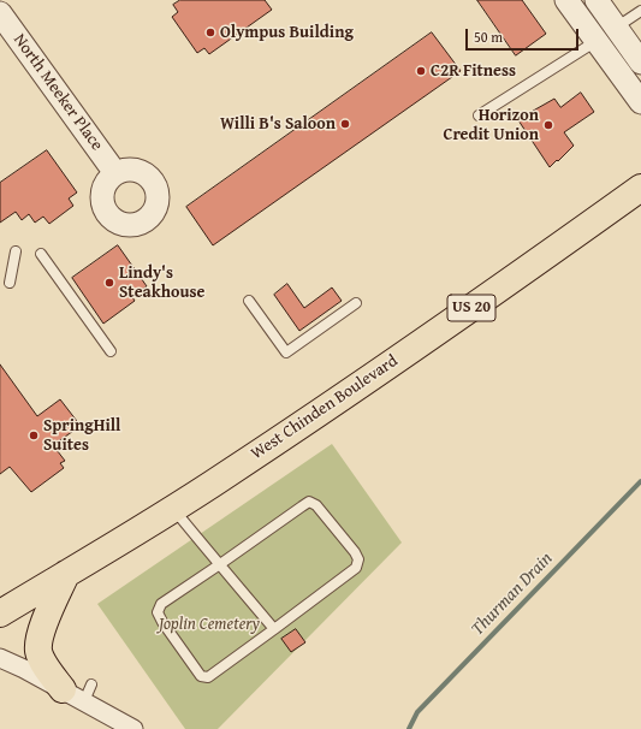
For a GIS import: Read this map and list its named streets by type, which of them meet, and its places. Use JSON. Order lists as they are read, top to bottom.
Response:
{
  "streets": {
    "main road": ["US 20", "West Chinden Boulevard"],
    "street": ["North Meeker Place"]
  },
  "water": ["Thurman Drain"],
  "parks": ["Joplin Cemetery"],
  "places": [
    "Olympus Building",
    "C2R Fitness",
    "Willi B's Saloon",
    "Horizon Credit Union",
    "Lindy's Steakhouse",
    "SpringHill Suites"
  ],
  "scale_bar": "50 m"
}
